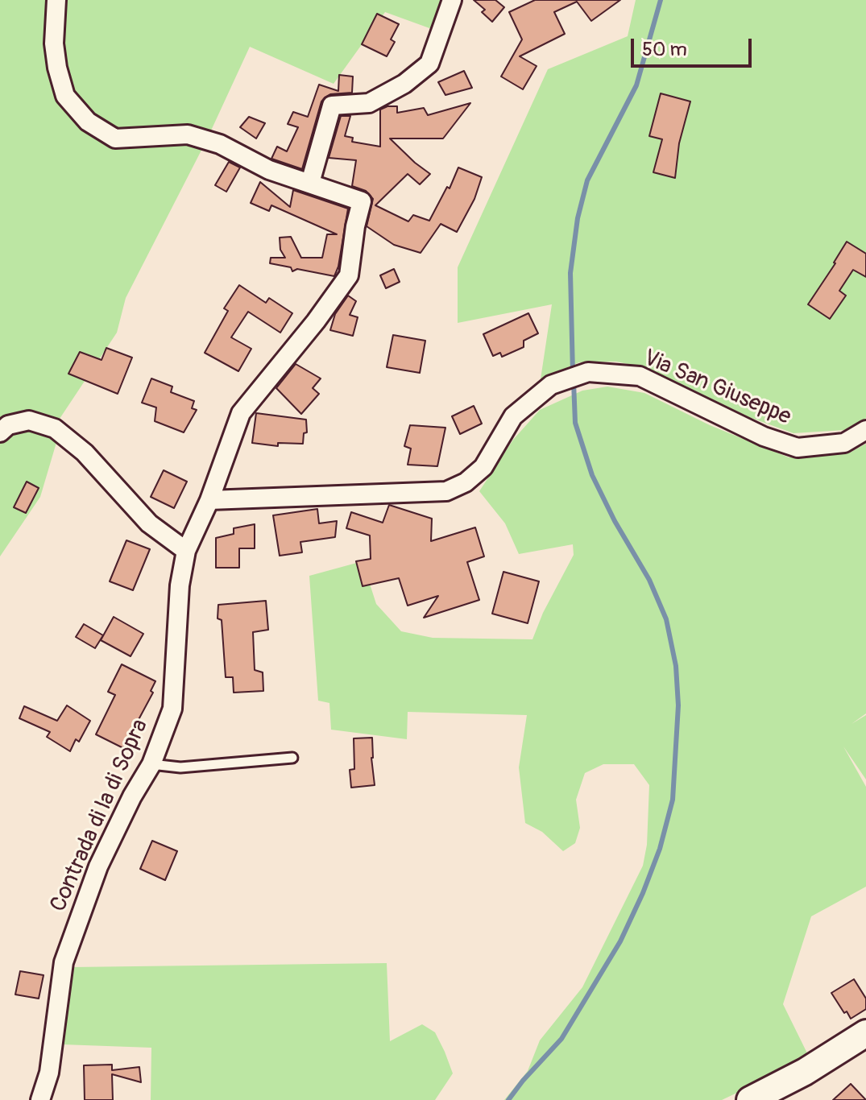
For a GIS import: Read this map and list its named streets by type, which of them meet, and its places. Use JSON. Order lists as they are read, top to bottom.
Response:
{
  "streets": {
    "street": ["Via San Giuseppe", "Contrada di la di Sopra"]
  },
  "crossings": [
    ["Via San Giuseppe", "Contrada di la di Sopra"]
  ],
  "scale_bar": "50 m"
}
